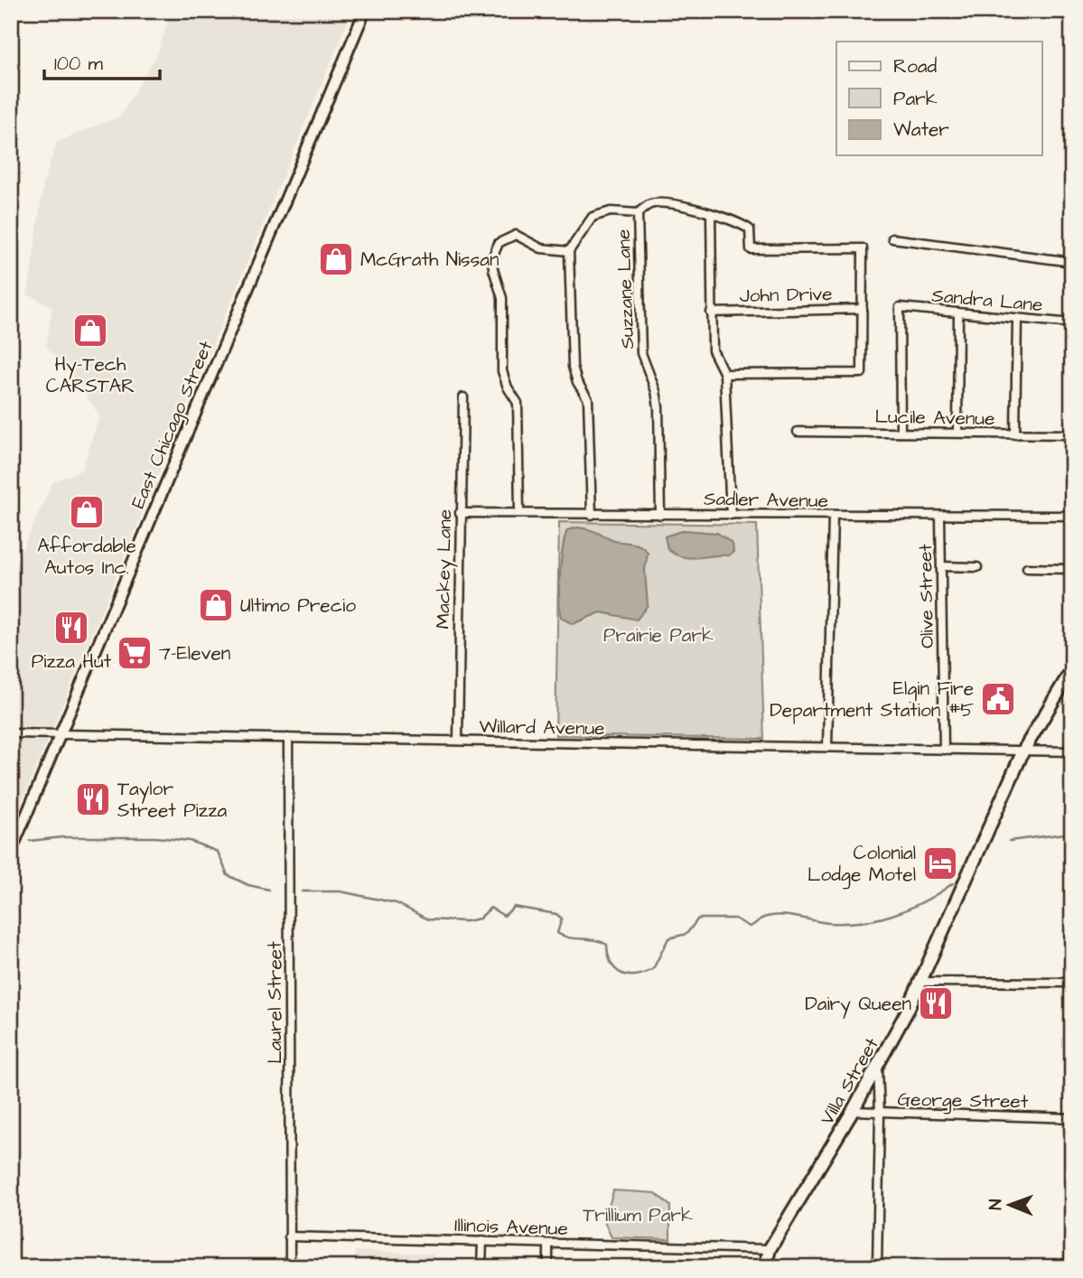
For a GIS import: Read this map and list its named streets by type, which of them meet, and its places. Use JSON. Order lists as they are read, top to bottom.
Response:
{
  "streets": {
    "main road": ["East Chicago Street", "Villa Street"],
    "street": [
      "Suzzane Lane",
      "John Drive",
      "Sandra Lane",
      "Lucile Avenue",
      "Sadler Avenue",
      "Mackey Lane",
      "Olive Street",
      "Willard Avenue",
      "Laurel Street",
      "George Street",
      "Illinois Avenue"
    ]
  },
  "crossings": [
    ["Suzzane Lane", "John Drive"],
    ["Suzzane Lane", "Sadler Avenue"],
    ["Sandra Lane", "Lucile Avenue"],
    ["East Chicago Street", "Willard Avenue"],
    ["Sadler Avenue", "Mackey Lane"],
    ["Sadler Avenue", "Olive Street"],
    ["Mackey Lane", "Willard Avenue"],
    ["Olive Street", "Willard Avenue"],
    ["Willard Avenue", "Laurel Street"],
    ["Willard Avenue", "Villa Street"],
    ["Laurel Street", "Illinois Avenue"],
    ["Villa Street", "George Street"],
    ["Villa Street", "Illinois Avenue"]
  ],
  "parks": ["Prairie Park", "Trillium Park"],
  "places": {
    "shop": [
      "McGrath Nissan",
      "Hy-Tech CARSTAR",
      "Affordable Autos Inc.",
      "Ultimo Precio"
    ],
    "restaurant": ["Pizza Hut", "Taylor Street Pizza", "Dairy Queen"],
    "supermarket": ["7-Eleven"],
    "public building": ["Elgin Fire Department Station #5"],
    "hotel": ["Colonial Lodge Motel"]
  },
  "legend": ["Road", "Park", "Water"],
  "scale_bar": "100 m",
  "north": "left"
}
